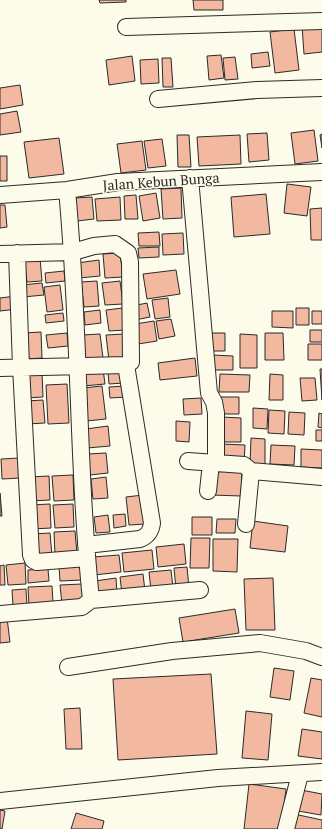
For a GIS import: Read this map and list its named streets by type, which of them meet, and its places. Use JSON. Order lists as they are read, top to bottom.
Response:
{
  "streets": {
    "street": ["Jalan Kebun Bunga"]
  }
}
